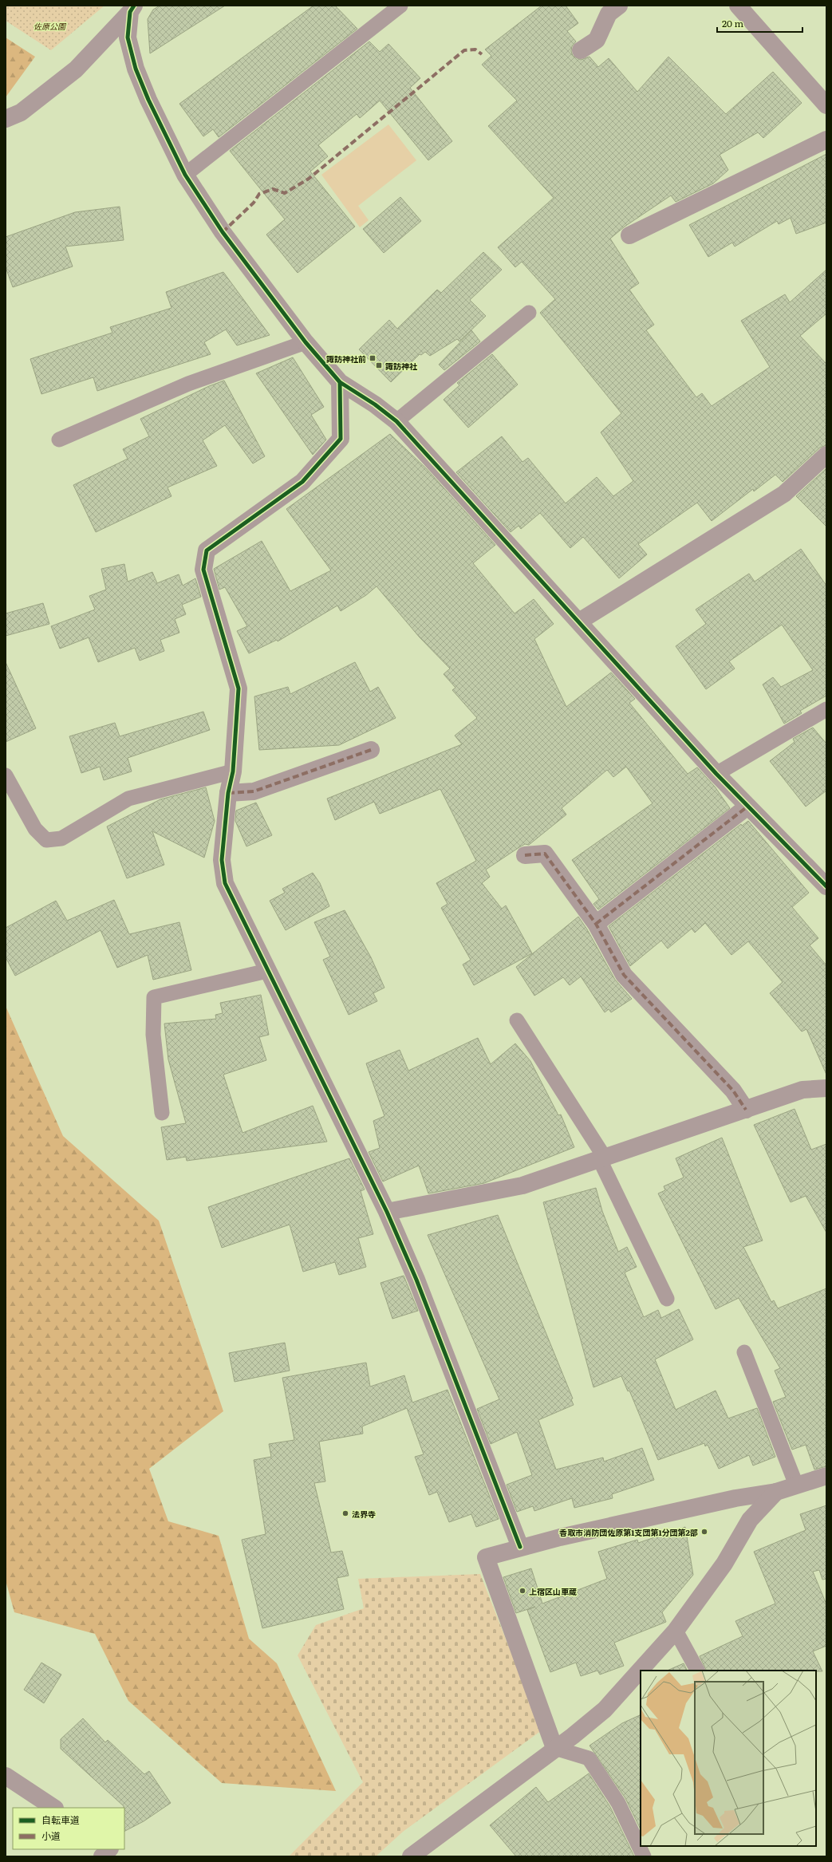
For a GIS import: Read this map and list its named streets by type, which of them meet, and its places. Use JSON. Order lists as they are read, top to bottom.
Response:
{
  "parks": ["佐原公園"],
  "places": {
    "transit": ["諏訪神社前", "諏訪神社"],
    "other": ["法界寺", "香取市消防団佐原第1支団第1分団第2部", "上宿区山車蔵"]
  },
  "legend": ["自転車道", "小道"],
  "scale_bar": "20 m"
}
